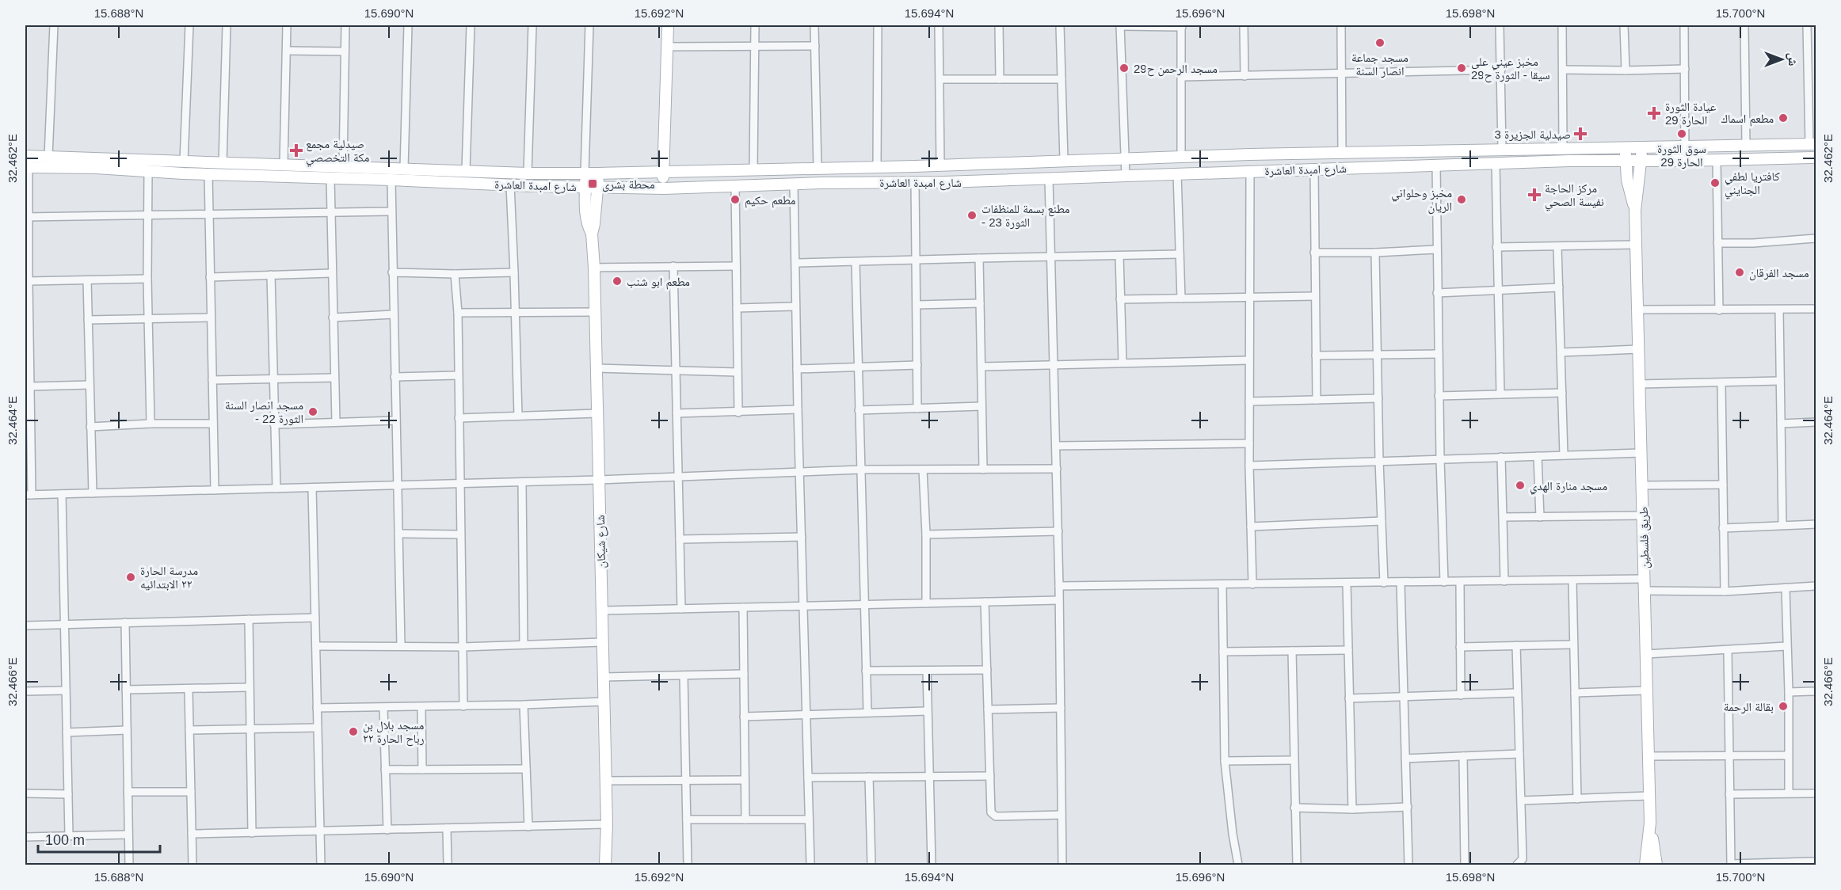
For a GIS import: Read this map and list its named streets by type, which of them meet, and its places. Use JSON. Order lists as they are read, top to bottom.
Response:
{
  "streets": {
    "main road": ["شارع امبدة العاشرة", "طريق فلسطين", "شارع شيكان"]
  },
  "crossings": [
    ["شارع امبدة العاشرة", "طريق فلسطين"],
    ["شارع امبدة العاشرة", "شارع شيكان"]
  ],
  "places": {
    "other": [
      "مسجد جماعة انصار السنة",
      "مسجد الرحمن ح29",
      "مخبز عيني على سيقا - الثورة ح29",
      "مطعم اسماك",
      "سوق الثورة الحارة 29",
      "كافتريا لطفي الجنايني",
      "مطعم حكيم",
      "مخبز وحلواني الريان",
      "مطنع بسمة للمنظفات - الثورة 23",
      "مسجد الفرقان",
      "مطعم ابو شنب",
      "مسجد انصار السنة - الثورة 22",
      "مسجد منارة الهدي",
      "مدرسة الحارة ٢٢ الابتدائيه",
      "بقالة الرحمة",
      "مسجد بلال بن رباح الحارة ٢٢"
    ],
    "health": [
      "عيادة الثورة الحارة 29",
      "صيدلية الجزيرة 3",
      "صيدلية مجمع مكة التخصصي",
      "مركز الحاجة نفيسة الصحي"
    ],
    "transit": ["محطة بشرى"]
  },
  "scale_bar": "100 m",
  "north": "right",
  "coordinates": [
    "15.688°N",
    "15.690°N",
    "15.692°N",
    "15.694°N",
    "15.696°N",
    "15.698°N",
    "15.700°N",
    "32.462°E",
    "32.464°E",
    "32.466°E"
  ]
}
